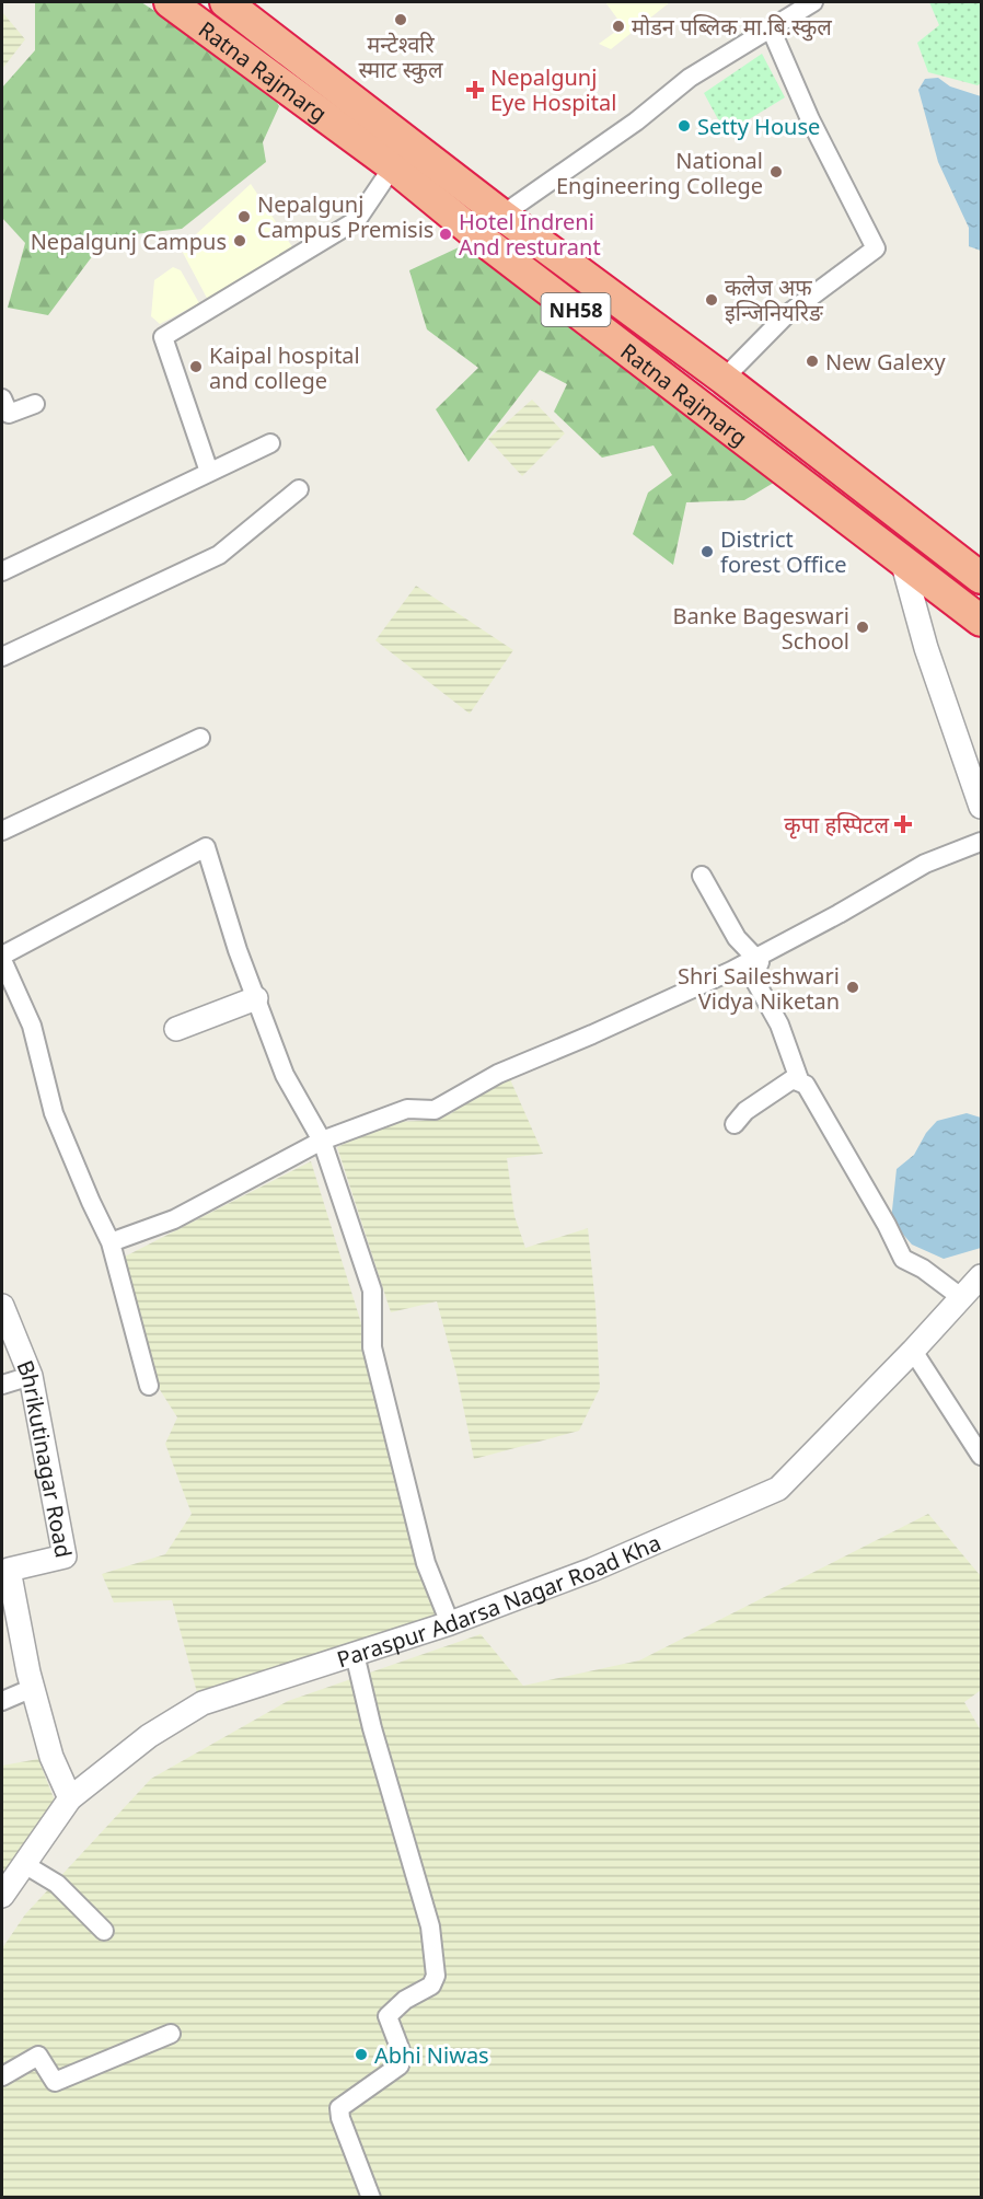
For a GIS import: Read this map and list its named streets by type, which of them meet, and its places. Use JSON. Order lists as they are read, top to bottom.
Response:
{
  "streets": {
    "highway": ["Ratna Rajmarg", "NH58"],
    "street": ["Bhrikutinagar Road", "Paraspur Adarsa Nagar Road Kha"]
  },
  "crossings": [
    ["Bhrikutinagar Road", "Paraspur Adarsa Nagar Road Kha"]
  ],
  "places": {
    "other": [
      "मन्टेश्वरि स्माट स्कुल",
      "माेडन पब्लिक मा.बि.स्कुल",
      "Setty House",
      "National Engineering College",
      "Nepalgunj Campus Premisis",
      "Hotel Indreni And resturant",
      "Nepalgunj Campus",
      "कलेज अफ इन्जिनियरिङ",
      "New Galexy",
      "Kaipal hospital and college",
      "District forest Office",
      "Banke Bageswari School",
      "Shri Saileshwari Vidya Niketan",
      "Abhi Niwas"
    ],
    "health": ["Nepalgunj Eye Hospital", "कृपा हस्पिटल"]
  }
}
